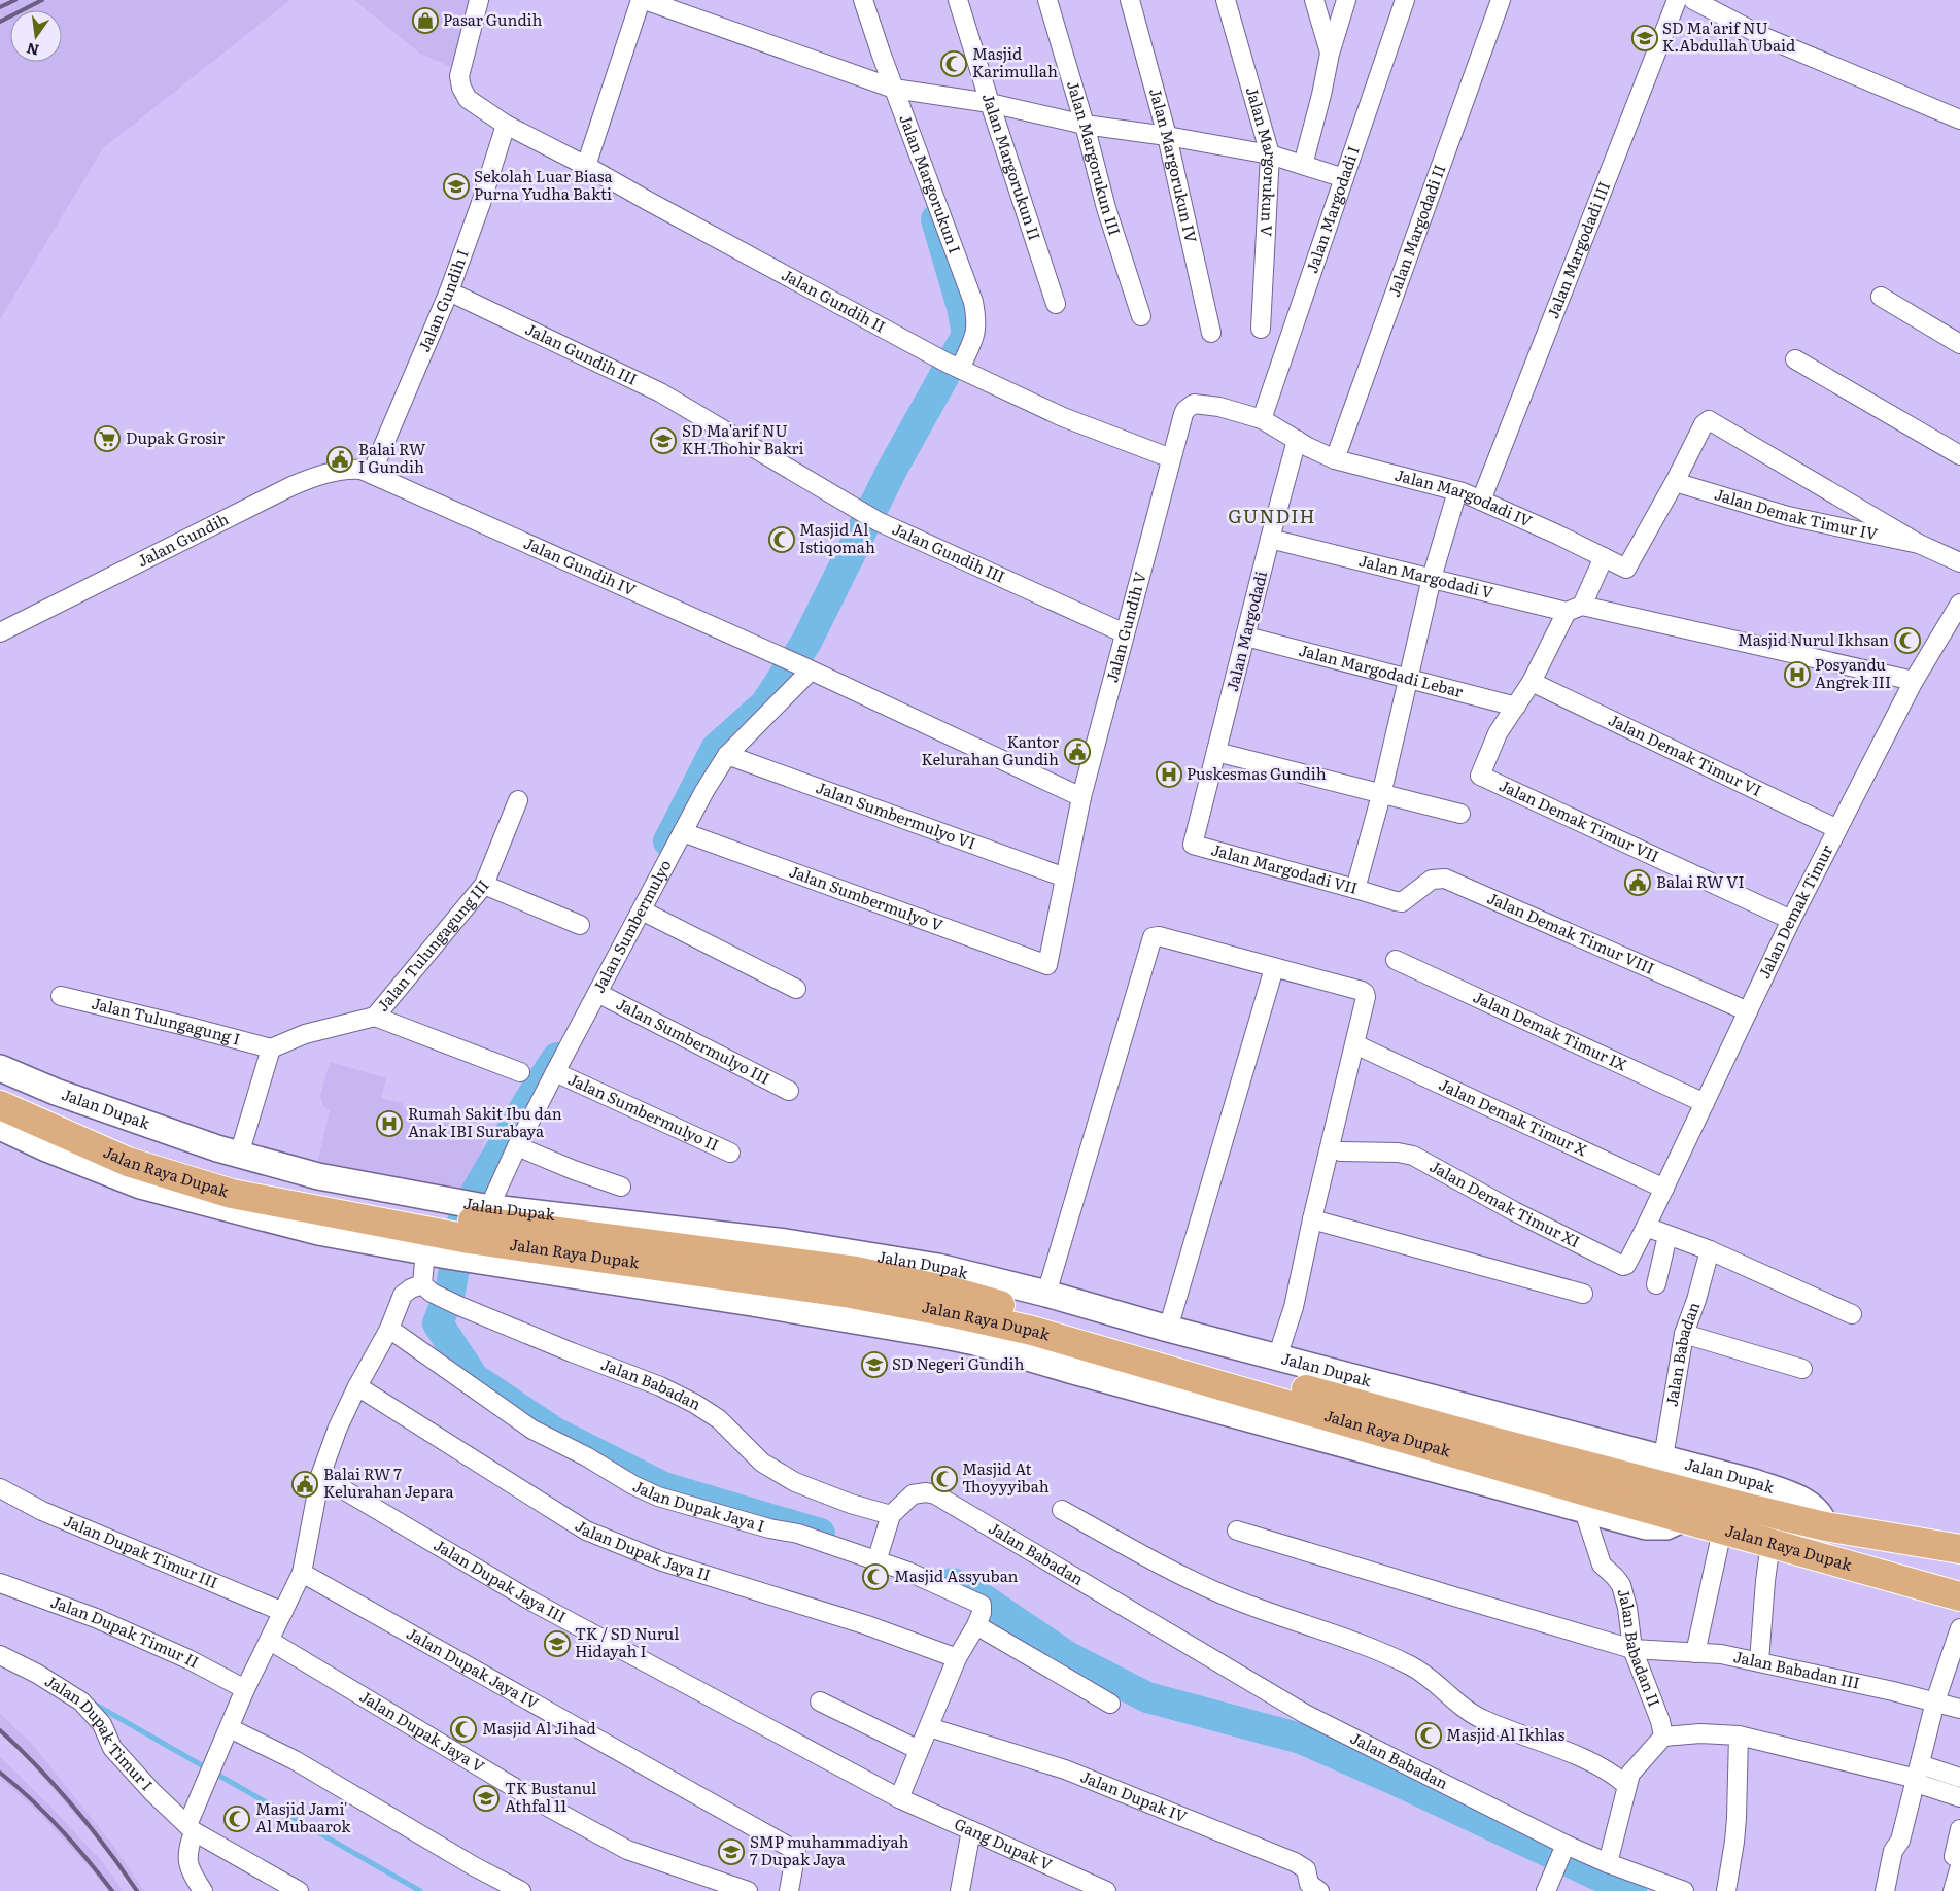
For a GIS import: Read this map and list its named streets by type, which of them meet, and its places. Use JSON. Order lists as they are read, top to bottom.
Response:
{
  "streets": {
    "main road": ["Jalan Dupak", "Jalan Raya Dupak"],
    "street": [
      "Jalan Margorukun III",
      "Jalan Margorukun V",
      "Jalan Margorukun IV",
      "Jalan Margorukun II",
      "Jalan Margorukun I",
      "Jalan Margodadi I",
      "Jalan Margodadi II",
      "Jalan Margodadi III",
      "Jalan Gundih I",
      "Jalan Gundih II",
      "Jalan Gundih III",
      "Jalan Margodadi IV",
      "Jalan Demak Timur IV",
      "Jalan Gundih",
      "Jalan Gundih IV",
      "Jalan Margodadi V",
      "Jalan Gundih V",
      "Jalan Margodadi",
      "Jalan Margodadi Lebar",
      "Jalan Demak Timur VI",
      "Jalan Sumbermulyo VI",
      "Jalan Demak Timur VII",
      "Jalan Margodadi VII",
      "Jalan Sumbermulyo V",
      "Jalan Demak Timur",
      "Jalan Sumbermulyo",
      "Jalan Demak Timur VIII",
      "Jalan Tulungagung III",
      "Jalan Tulungagung I",
      "Jalan Demak Timur IX",
      "Jalan Sumbermulyo III",
      "Jalan Sumbermulyo II",
      "Jalan Demak Timur X",
      "Jalan Demak Timur XI",
      "Jalan Babadan",
      "Jalan Dupak Jaya I",
      "Jalan Dupak Jaya II",
      "Jalan Dupak Timur III",
      "Jalan Dupak Jaya III",
      "Jalan Dupak Timur II",
      "Jalan Babadan II",
      "Jalan Dupak Jaya IV",
      "Jalan Babadan III",
      "Jalan Dupak Jaya V",
      "Jalan Dupak Timur I",
      "Jalan Dupak IV",
      "Gang Dupak V"
    ]
  },
  "crossings": [
    ["Jalan Margorukun I", "Jalan Gundih II"],
    ["Jalan Margodadi I", "Jalan Gundih V"],
    ["Jalan Margodadi II", "Jalan Margodadi IV"],
    ["Jalan Margodadi III", "Jalan Margodadi IV"],
    ["Jalan Gundih I", "Jalan Gundih II"],
    ["Jalan Gundih I", "Jalan Gundih III"],
    ["Jalan Gundih I", "Jalan Gundih"],
    ["Jalan Gundih I", "Jalan Gundih IV"],
    ["Jalan Gundih II", "Jalan Gundih V"],
    ["Jalan Gundih III", "Jalan Gundih V"],
    ["Jalan Margodadi IV", "Jalan Demak Timur IV"],
    ["Jalan Margodadi IV", "Jalan Gundih V"],
    ["Jalan Margodadi IV", "Jalan Margodadi"],
    ["Jalan Gundih", "Jalan Gundih IV"],
    ["Jalan Gundih IV", "Jalan Gundih V"],
    ["Jalan Gundih IV", "Jalan Sumbermulyo"],
    ["Jalan Margodadi V", "Jalan Margodadi"],
    ["Jalan Margodadi V", "Jalan Demak Timur"],
    ["Jalan Gundih V", "Jalan Margodadi"],
    ["Jalan Gundih V", "Jalan Sumbermulyo VI"],
    ["Jalan Gundih V", "Jalan Sumbermulyo V"],
    ["Jalan Margodadi", "Jalan Margodadi Lebar"],
    ["Jalan Margodadi", "Jalan Margodadi VII"],
    ["Jalan Margodadi Lebar", "Jalan Demak Timur VII"],
    ["Jalan Demak Timur VI", "Jalan Demak Timur"],
    ["Jalan Sumbermulyo VI", "Jalan Sumbermulyo"],
    ["Jalan Demak Timur VII", "Jalan Demak Timur"],
    ["Jalan Margodadi VII", "Jalan Demak Timur VIII"],
    ["Jalan Sumbermulyo V", "Jalan Sumbermulyo"],
    ["Jalan Demak Timur", "Jalan Demak Timur VIII"],
    ["Jalan Demak Timur", "Jalan Demak Timur IX"],
    ["Jalan Demak Timur", "Jalan Demak Timur X"],
    ["Jalan Demak Timur", "Jalan Demak Timur XI"],
    ["Jalan Sumbermulyo", "Jalan Sumbermulyo III"],
    ["Jalan Sumbermulyo", "Jalan Dupak"],
    ["Jalan Sumbermulyo", "Jalan Sumbermulyo II"],
    ["Jalan Sumbermulyo", "Jalan Raya Dupak"],
    ["Jalan Tulungagung III", "Jalan Tulungagung I"],
    ["Jalan Dupak", "Jalan Raya Dupak"],
    ["Jalan Dupak", "Jalan Babadan"],
    ["Jalan Dupak Jaya I", "Jalan Dupak Jaya II"],
    ["Jalan Dupak Jaya I", "Jalan Dupak Jaya III"],
    ["Jalan Dupak Jaya I", "Jalan Dupak IV"],
    ["Jalan Dupak Jaya I", "Gang Dupak V"],
    ["Jalan Dupak Jaya III", "Gang Dupak V"],
    ["Jalan Babadan II", "Jalan Babadan III"]
  ],
  "districts": ["GUNDIH"],
  "places": {
    "shop": ["Pasar Gundih"],
    "school or university": [
      "SD Ma'arif NU K.Abdullah Ubaid",
      "Sekolah Luar Biasa Purna Yudha Bakti",
      "SD Ma'arif NU KH.Thohir Bakri",
      "SD Negeri Gundih",
      "TK / SD Nurul Hidayah I",
      "TK Bustanul Athfal 11",
      "SMP muhammadiyah 7 Dupak Jaya"
    ],
    "mosque": [
      "Masjid Karimullah",
      "Masjid Al Istiqomah",
      "Masjid Nurul Ikhsan",
      "Masjid At Thoyyyibah",
      "Masjid Assyuban",
      "Masjid Al Jihad",
      "Masjid Al Ikhlas",
      "Masjid Jami' Al Mubaarok"
    ],
    "supermarket": ["Dupak Grosir"],
    "public building": [
      "Balai RW I Gundih",
      "Kantor Kelurahan Gundih",
      "Balai RW VI",
      "Balai RW 7 Kelurahan Jepara"
    ],
    "hospital": ["Posyandu Angrek III", "Puskesmas Gundih", "Rumah Sakit Ibu dan Anak IBI Surabaya"]
  },
  "north": "bottom"
}
